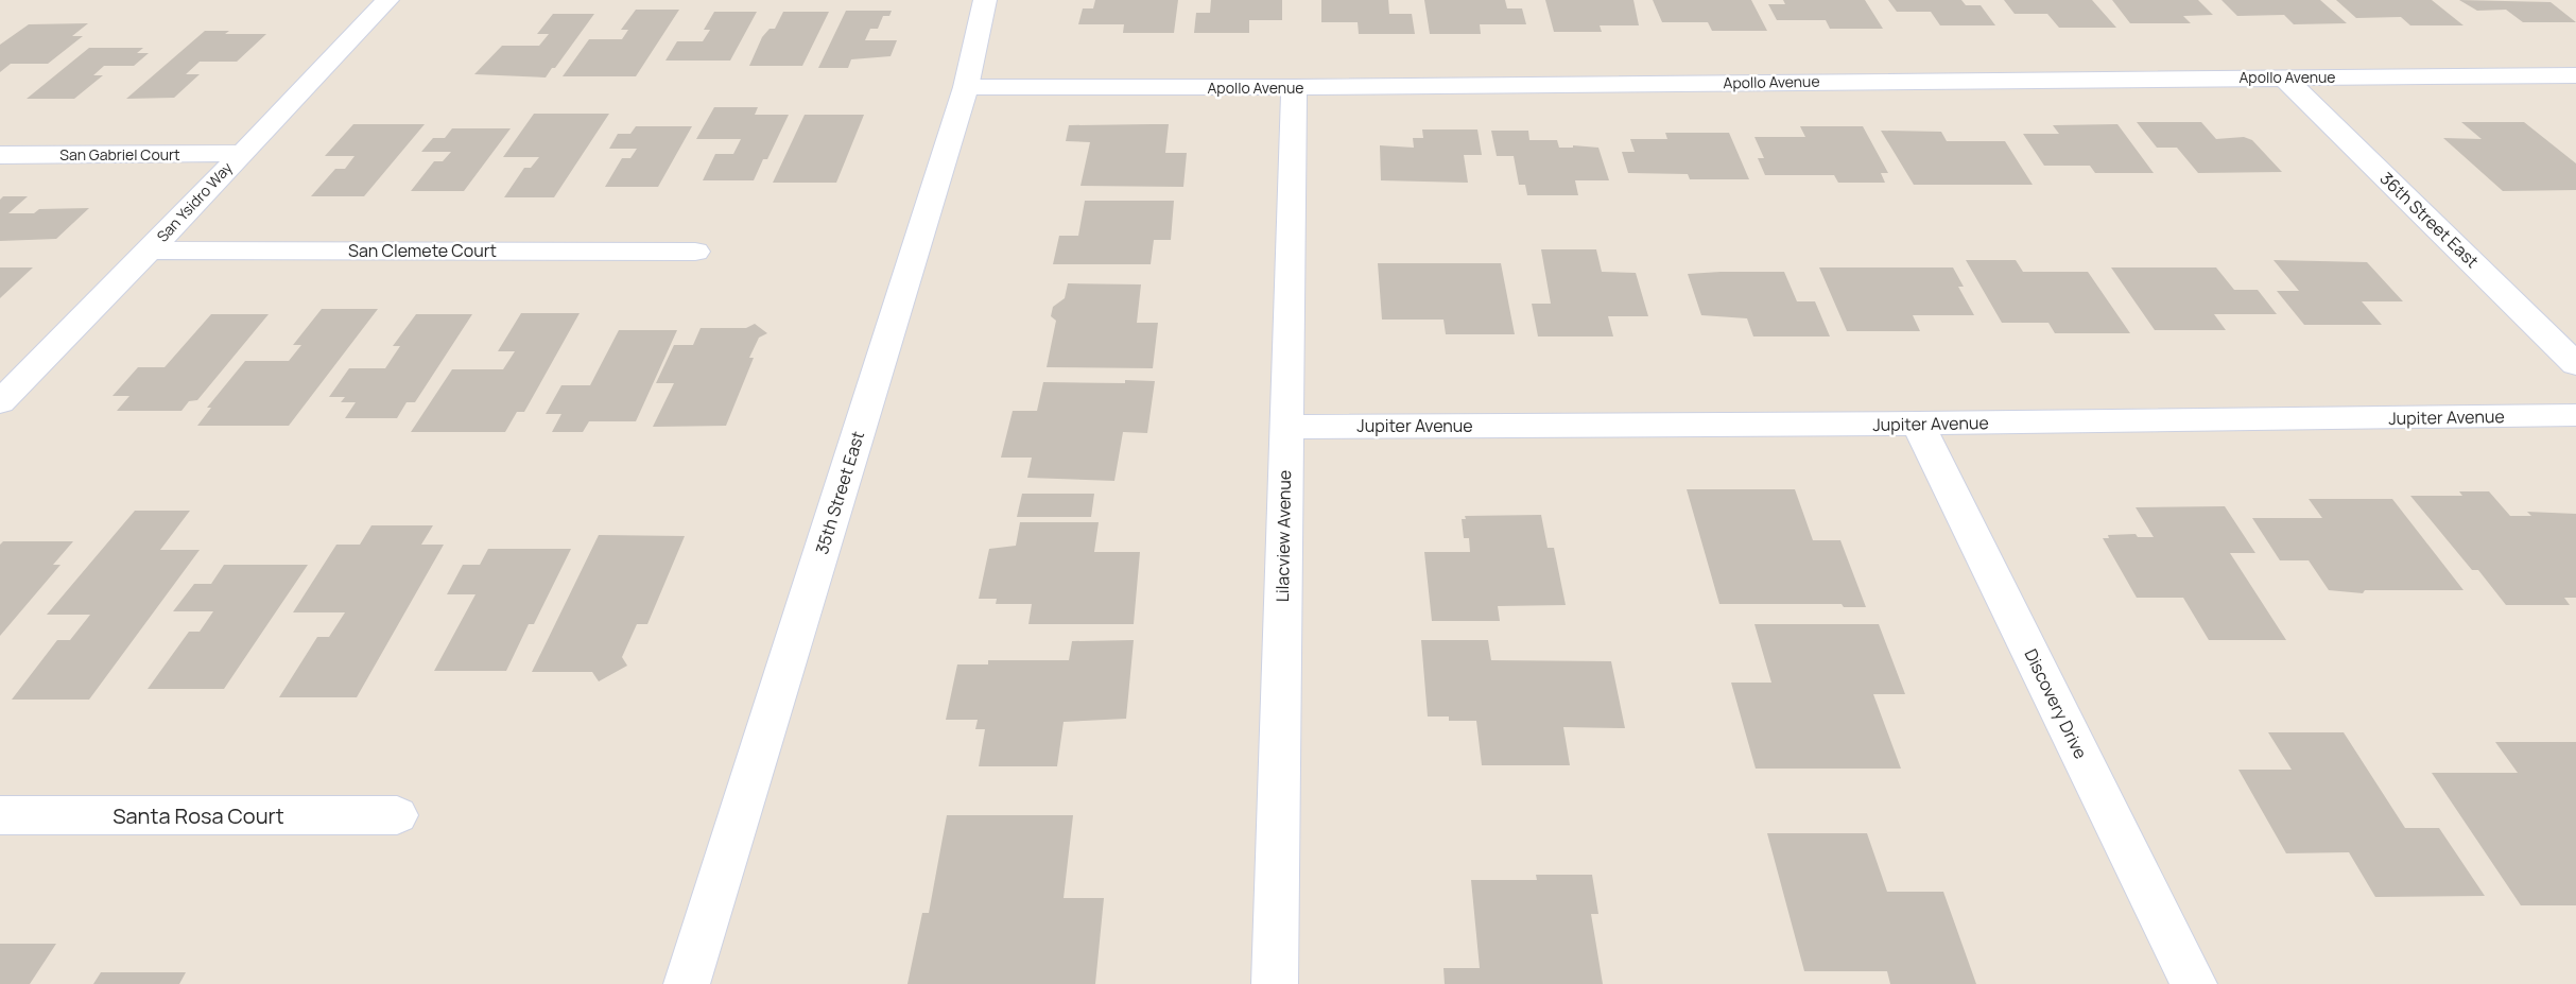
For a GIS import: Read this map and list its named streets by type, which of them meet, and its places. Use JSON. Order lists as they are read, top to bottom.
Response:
{
  "streets": {
    "street": [
      "Apollo Avenue",
      "San Gabriel Court",
      "San Ysidro Way",
      "36th Street East",
      "San Clemete Court",
      "Jupiter Avenue",
      "35th Street East",
      "Lilacview Avenue",
      "Discovery Drive",
      "Santa Rosa Court"
    ]
  },
  "crossings": [
    ["Apollo Avenue", "36th Street East"],
    ["Apollo Avenue", "35th Street East"],
    ["Apollo Avenue", "Lilacview Avenue"],
    ["San Gabriel Court", "San Ysidro Way"],
    ["San Ysidro Way", "San Clemete Court"],
    ["Jupiter Avenue", "Lilacview Avenue"],
    ["Jupiter Avenue", "Discovery Drive"]
  ]
}
